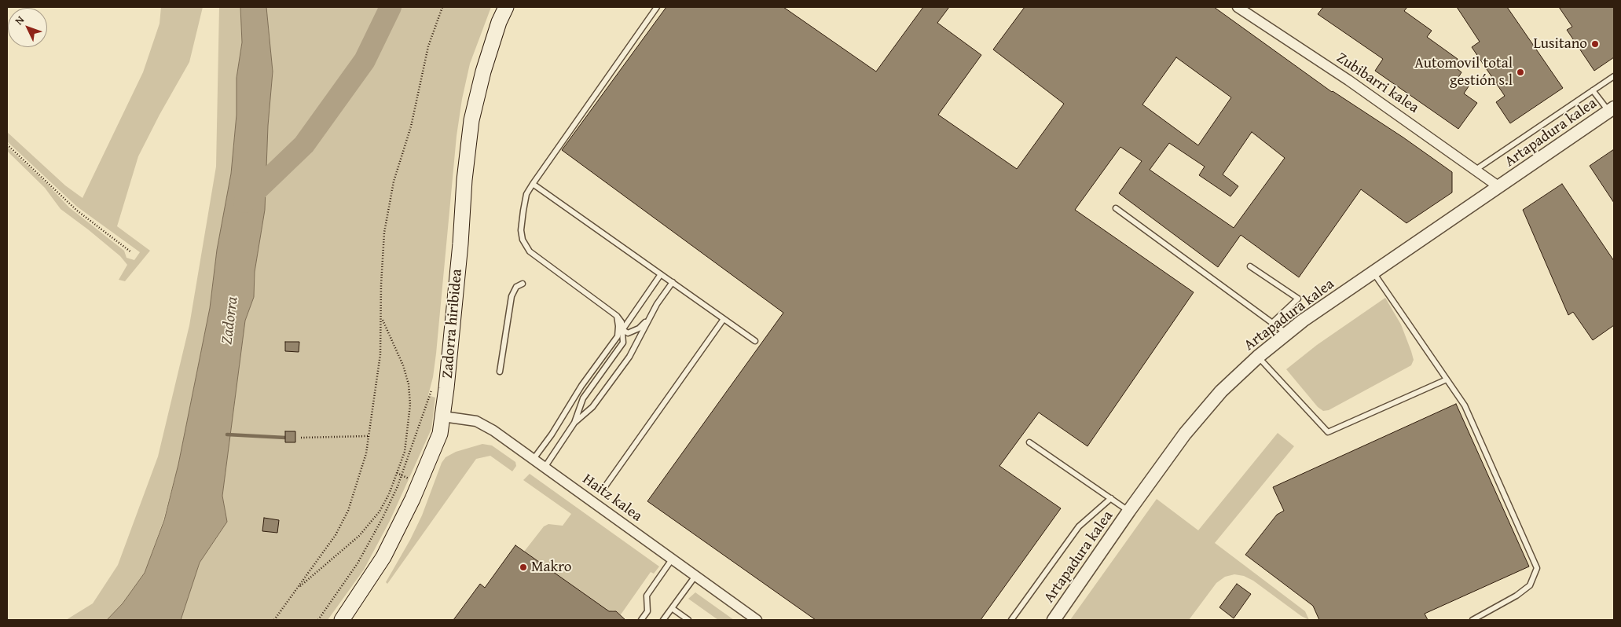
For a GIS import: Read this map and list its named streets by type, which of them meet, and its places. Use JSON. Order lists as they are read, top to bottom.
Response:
{
  "streets": {
    "main road": ["Zadorra hiribidea"],
    "street": ["Zubibarri kalea", "Artapadura kalea", "Haitz kalea"]
  },
  "crossings": [
    ["Zubibarri kalea", "Artapadura kalea"],
    ["Zadorra hiribidea", "Haitz kalea"]
  ],
  "water": ["Zadorra"],
  "places": ["Lusitano", "Automovil total gestión s.l", "Makro"],
  "north": "top left"
}
